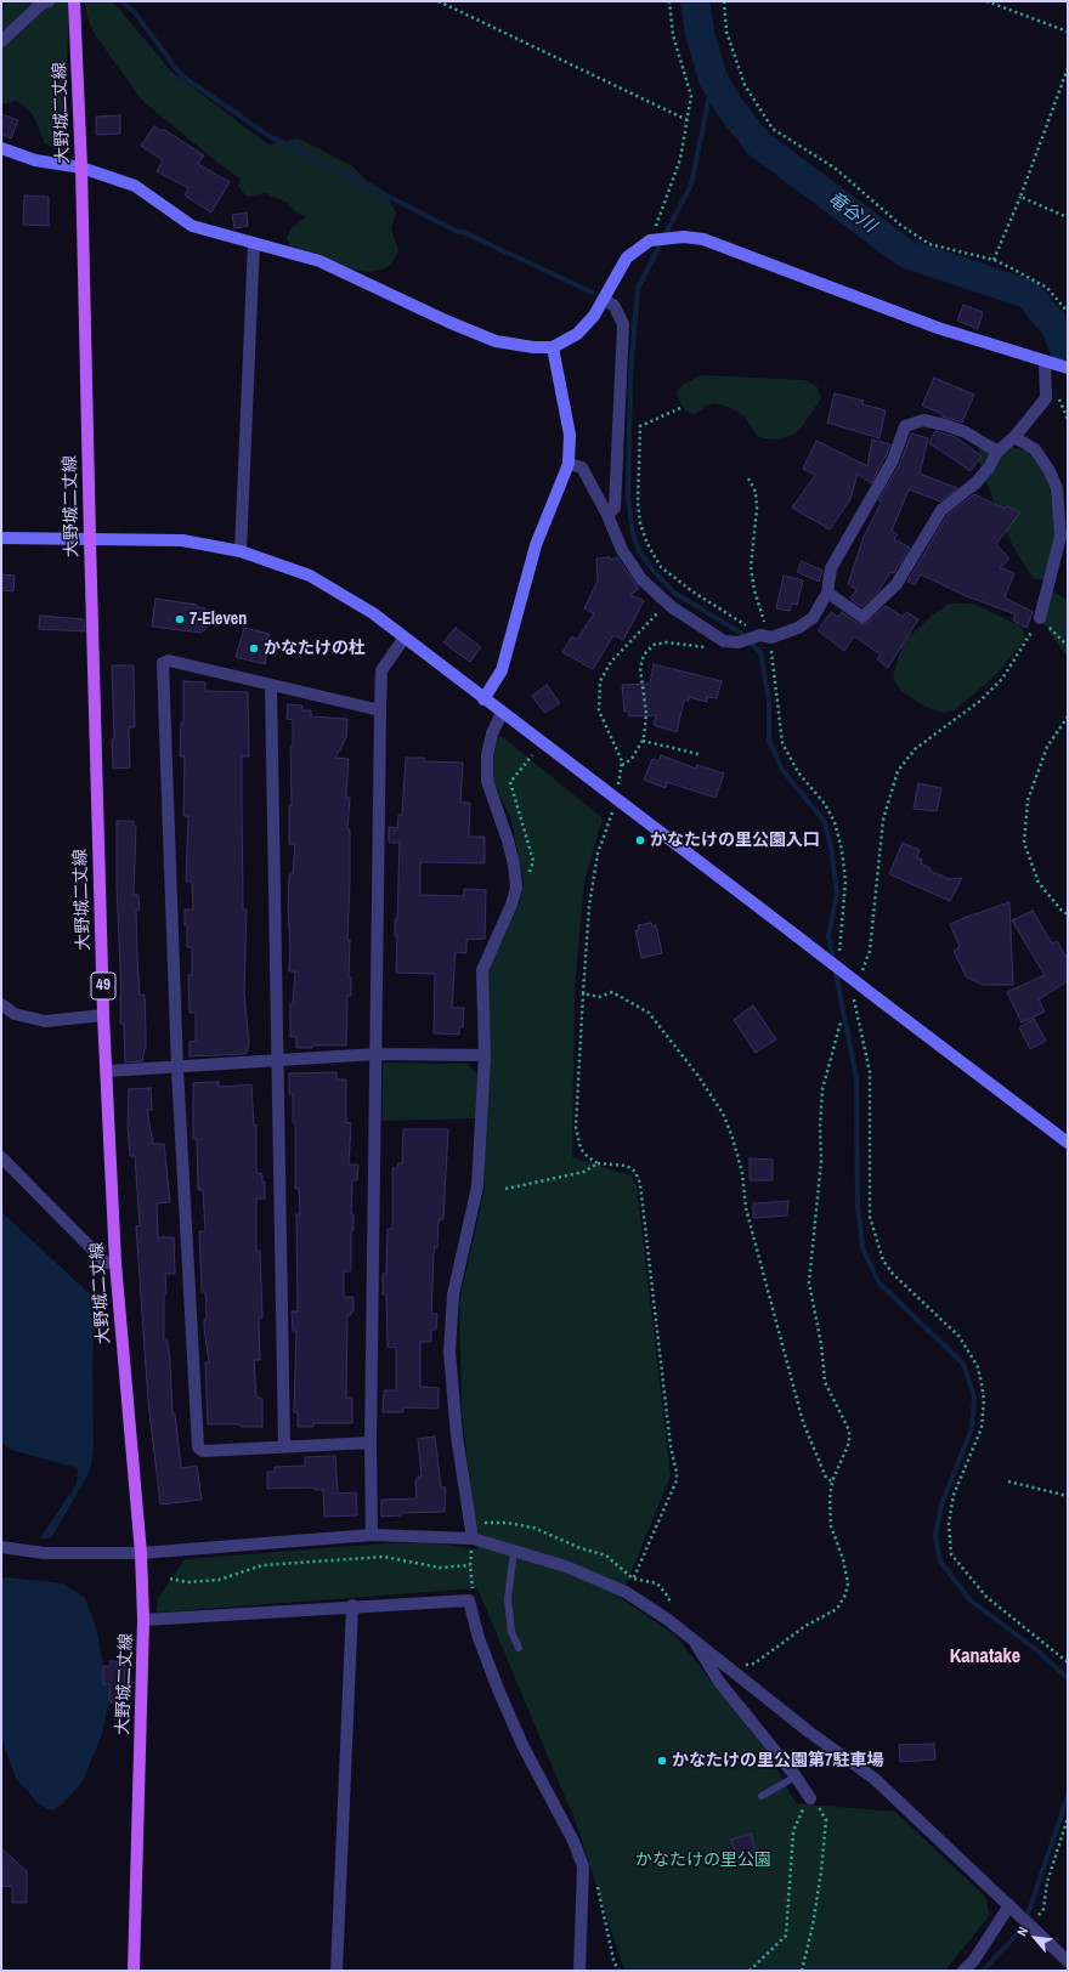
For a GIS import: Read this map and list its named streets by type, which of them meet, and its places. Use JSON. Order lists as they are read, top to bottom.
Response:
{
  "streets": {
    "main road": ["大野城二丈線", "49"]
  },
  "districts": ["Kanatake"],
  "water": ["竜谷川"],
  "parks": ["かなたけの里公園"],
  "places": [
    "7-Eleven",
    "かなたけの杜",
    "かなたけの里公園入口",
    "かなたけの里公園第7駐車場"
  ],
  "north": "top left"
}
